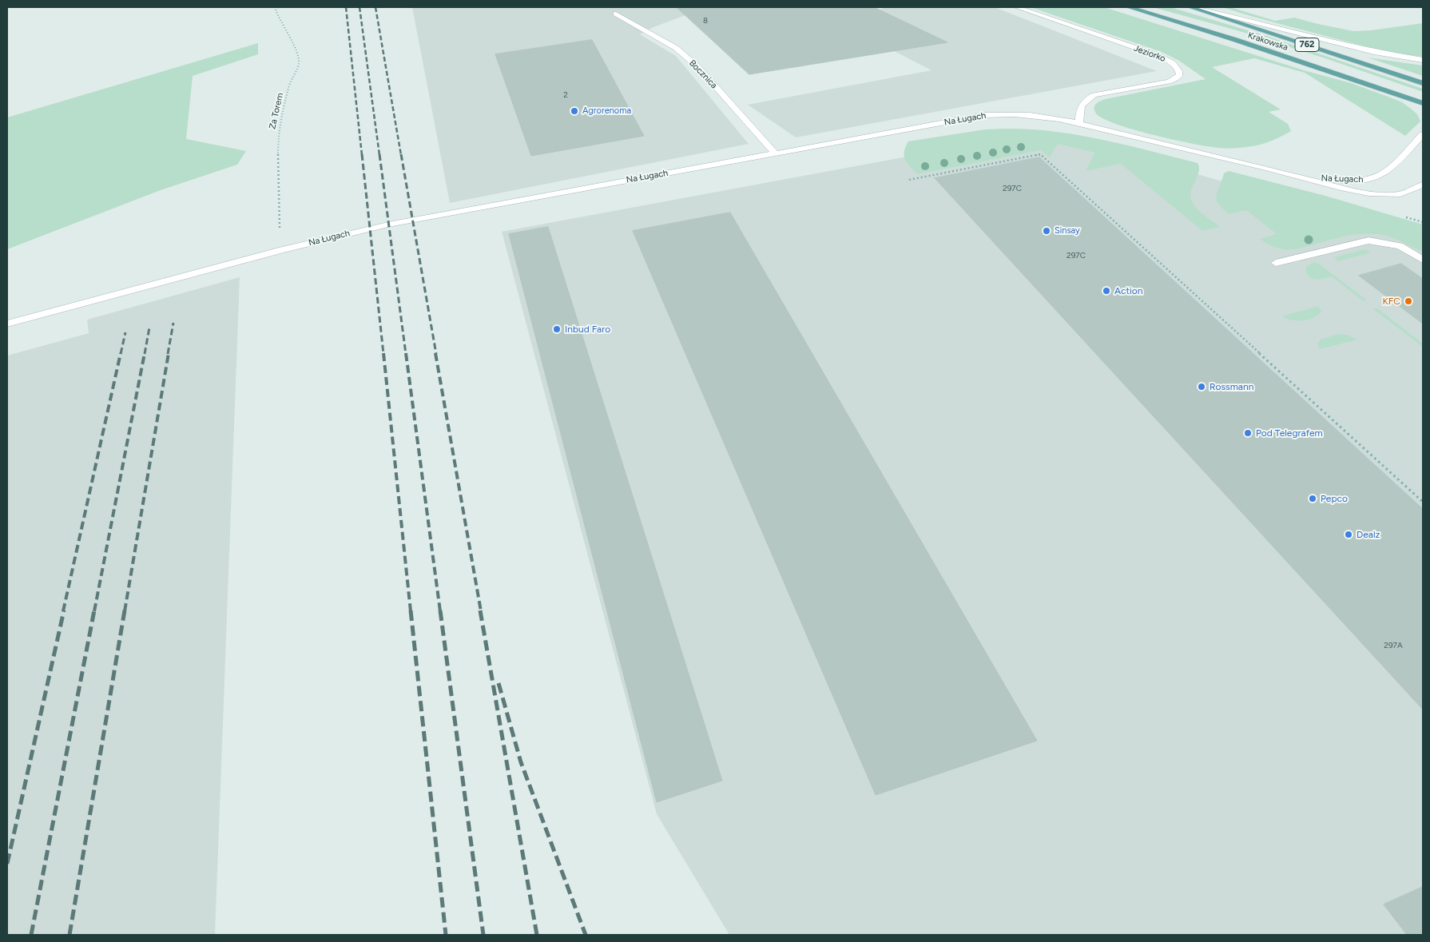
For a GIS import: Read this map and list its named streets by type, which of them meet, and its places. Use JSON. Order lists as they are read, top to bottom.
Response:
{
  "streets": {
    "main road": ["Krakowska", "762"],
    "street": ["Jeziorko", "Bocznica", "Na Ługach"],
    "path": ["Za Torem"]
  },
  "crossings": [
    ["Jeziorko", "Na Ługach"],
    ["Bocznica", "Na Ługach"],
    ["Za Torem", "Na Ługach"]
  ],
  "places": [
    "Agrorenoma",
    "Sinsay",
    "Action",
    "KFC",
    "Inbud Faro",
    "Rossmann",
    "Pod Telegrafem",
    "Pepco",
    "Dealz"
  ],
  "house_numbers": [
    "8",
    "2",
    "297C",
    "297C",
    "297A"
  ]
}
